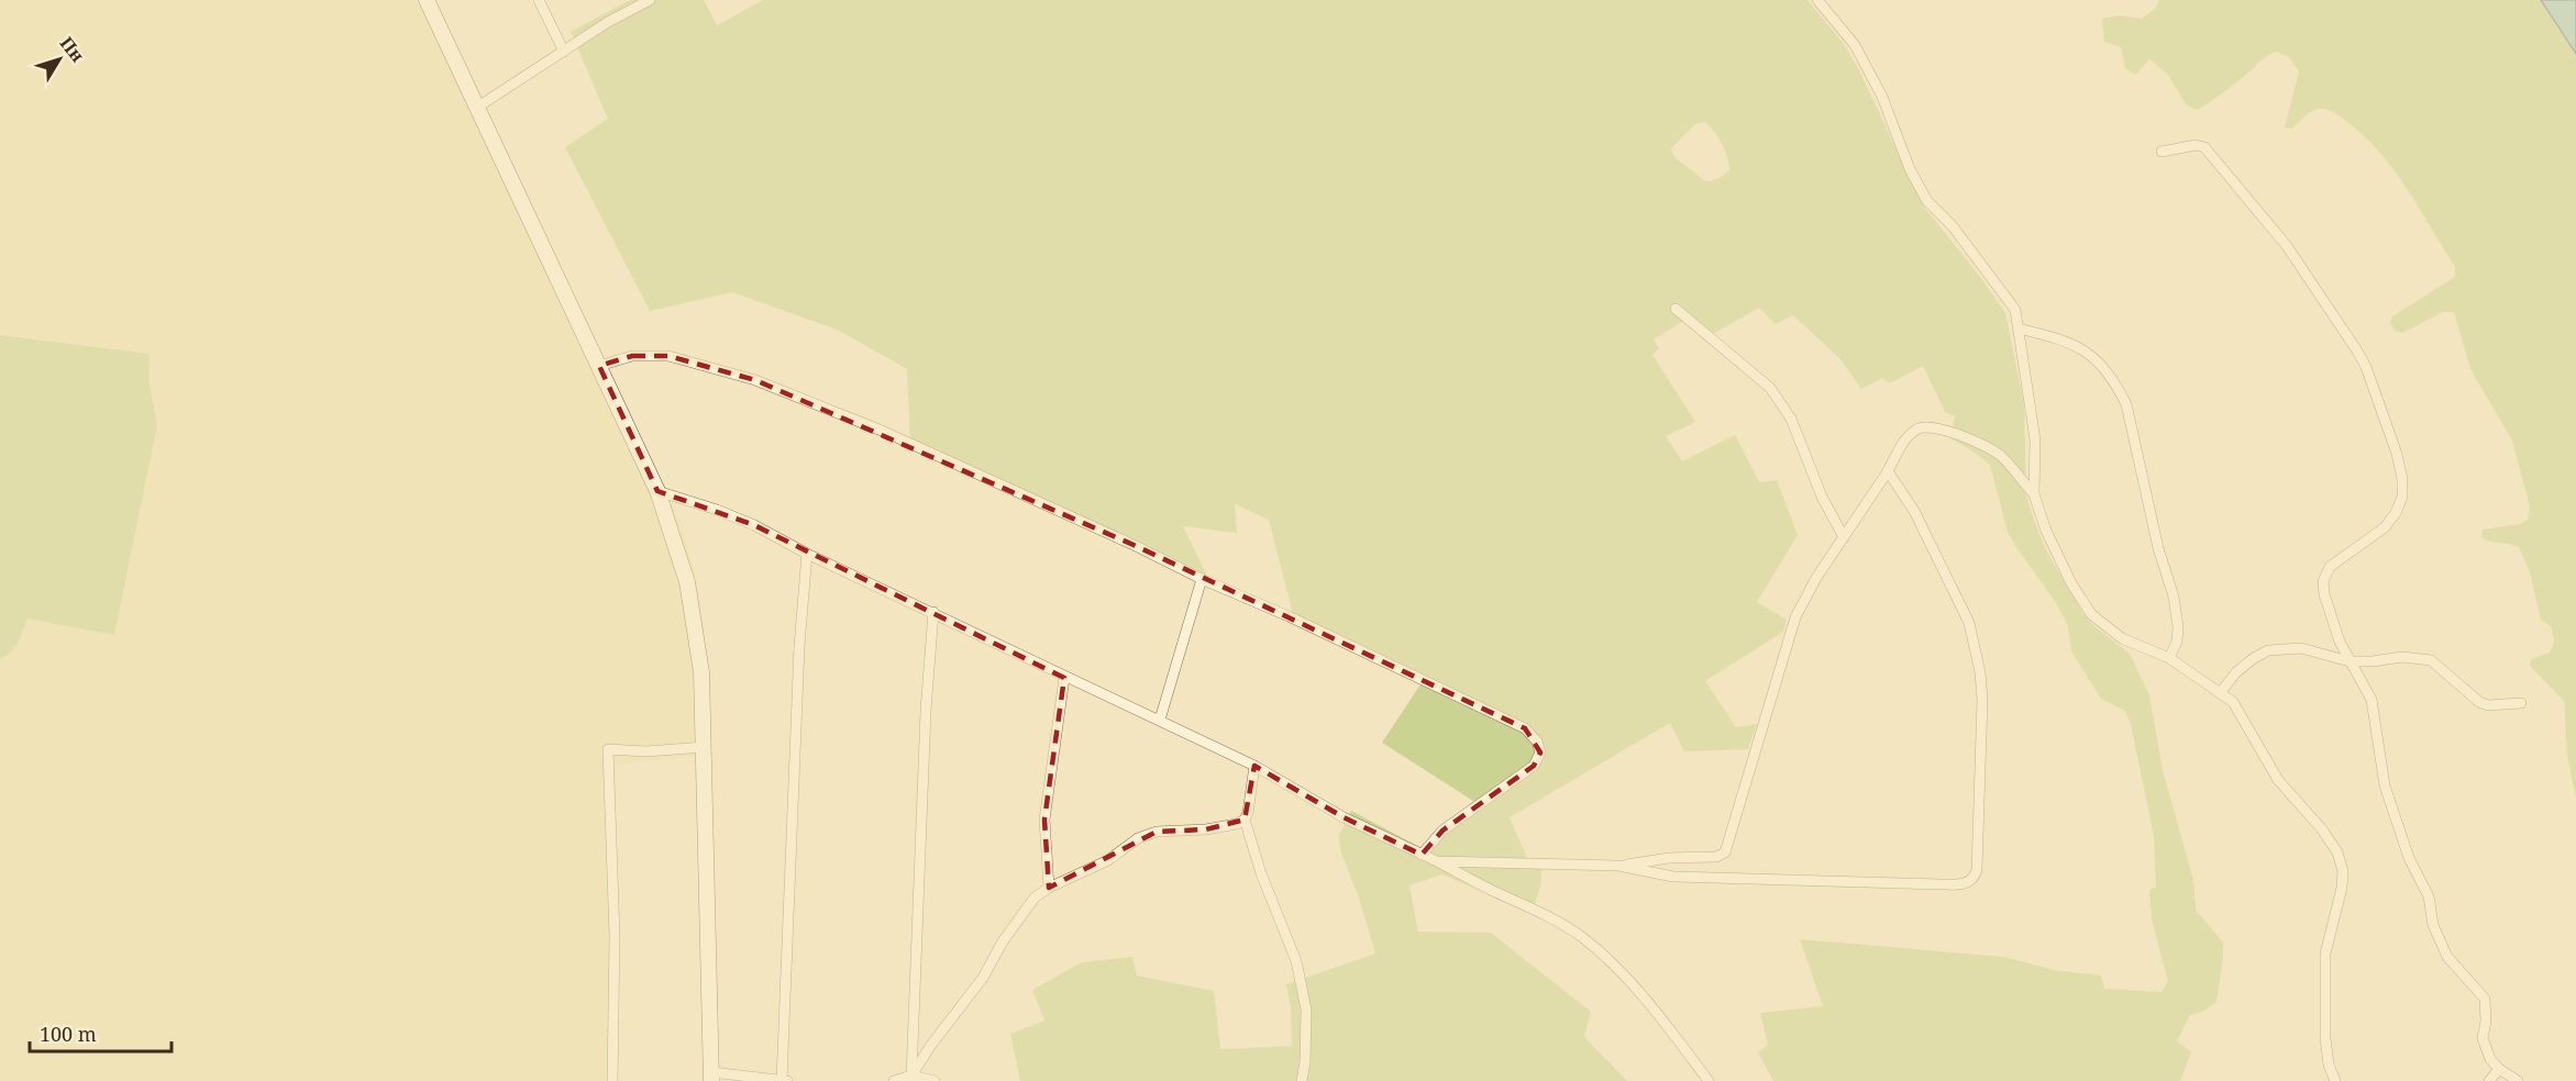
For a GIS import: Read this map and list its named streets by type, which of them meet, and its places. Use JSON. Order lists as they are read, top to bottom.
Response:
{
  "scale_bar": "100 m",
  "north": "top right"
}
